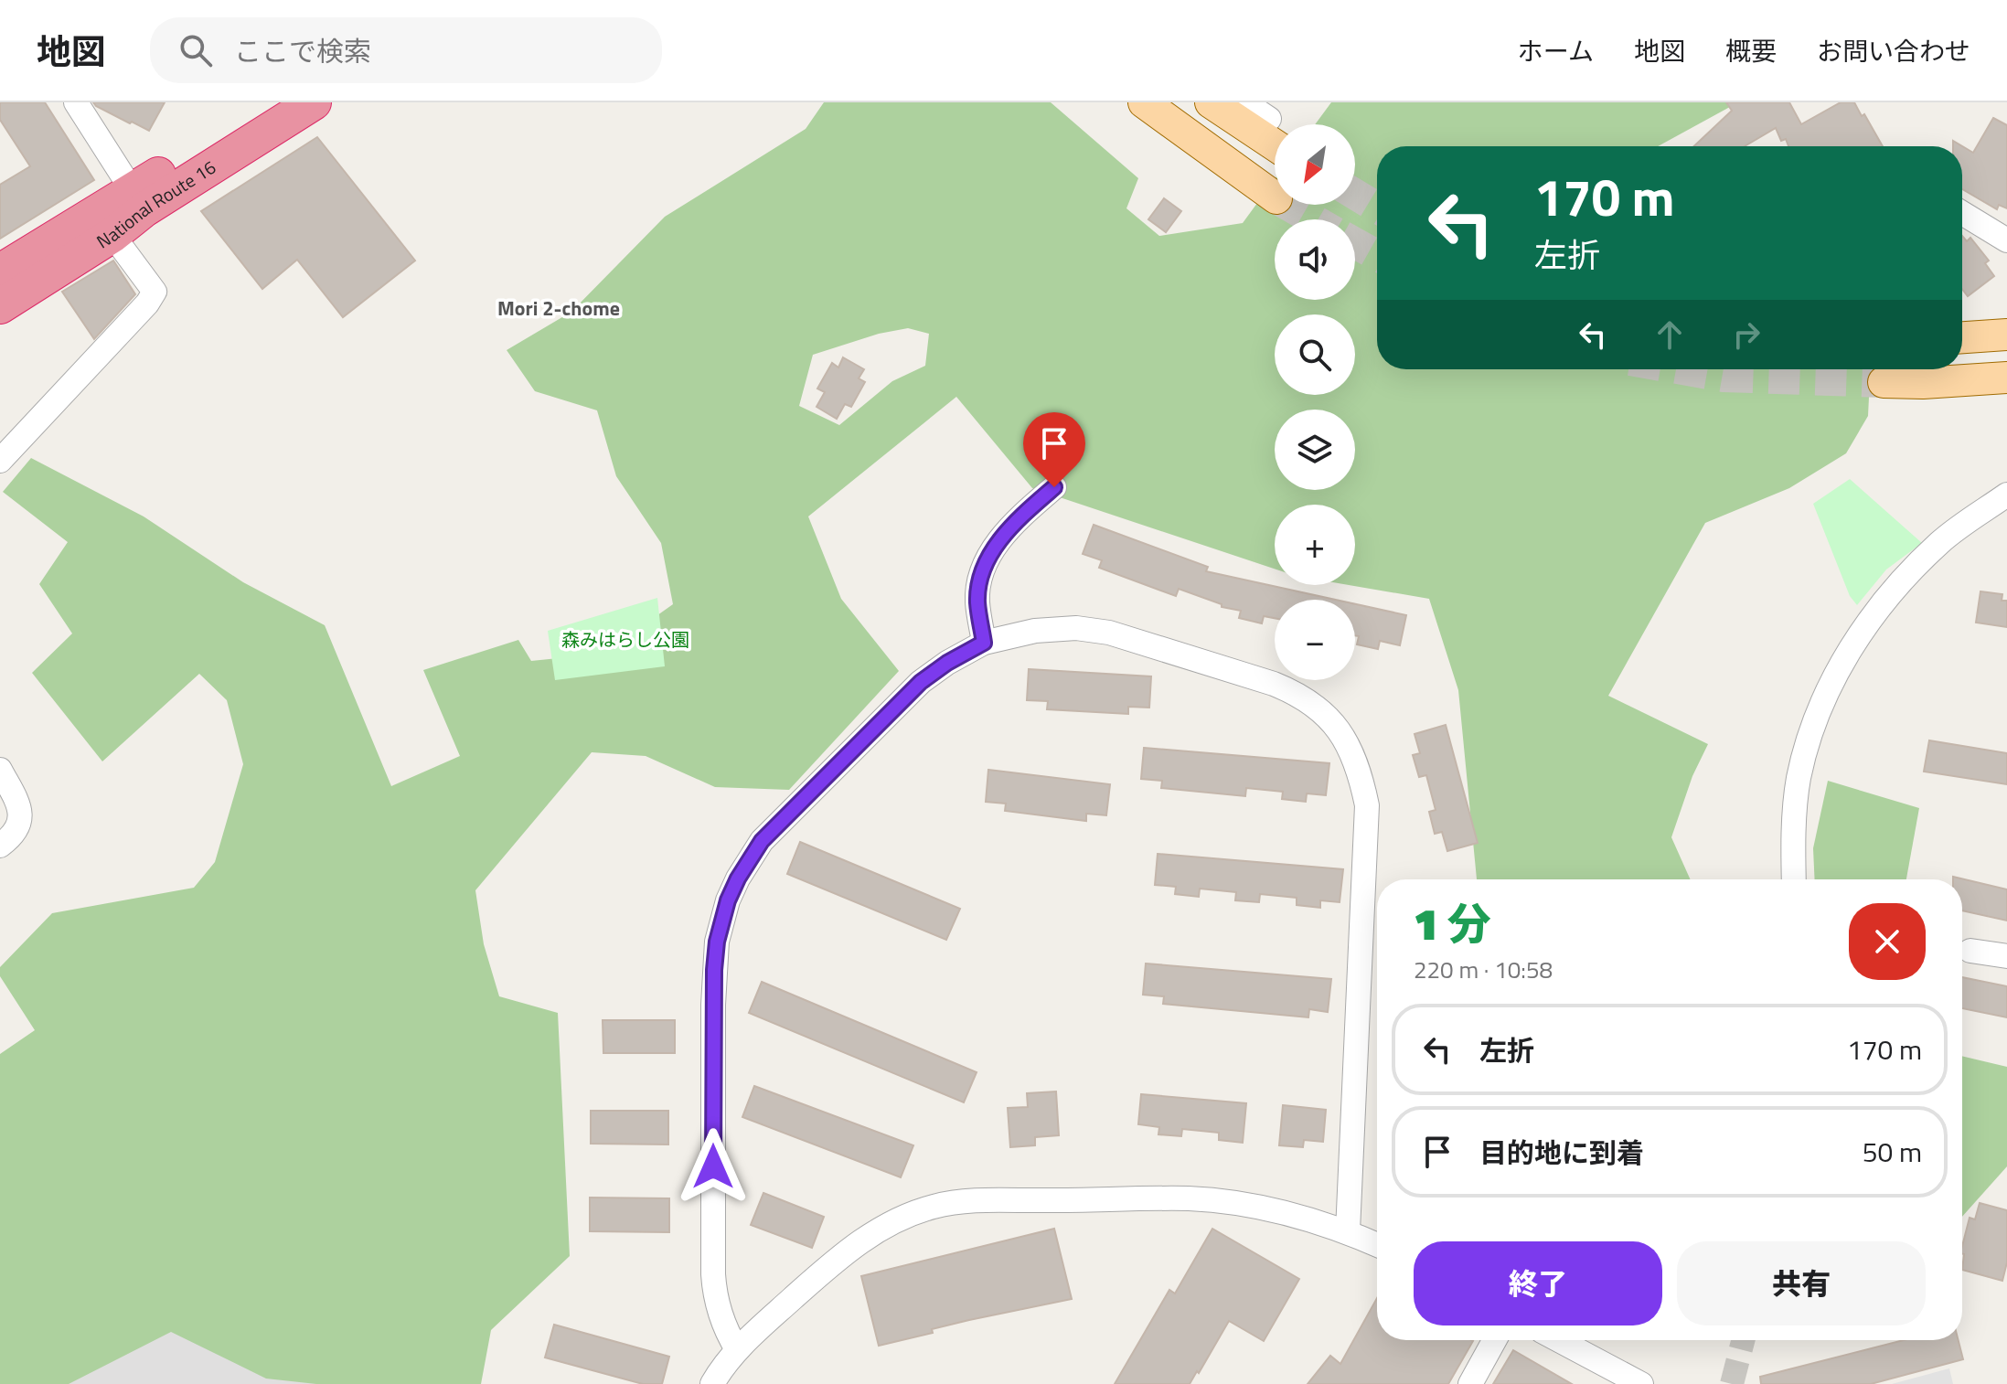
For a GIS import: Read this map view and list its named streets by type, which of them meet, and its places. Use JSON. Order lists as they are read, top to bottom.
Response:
{
  "streets": {
    "highway": ["National Route 16"]
  },
  "districts": ["Mori 2-chome"],
  "parks": ["森みはらし公園"],
  "north": "bottom left",
  "page": {
    "header": "地図",
    "search": "ここで検索",
    "nav": [
      "ホーム",
      "地図",
      "概要",
      "お問い合わせ"
    ],
    "map_buttons": ["+", "−"],
    "turn": ["170 m", "左折"],
    "heading": ["1 分", "220 m · 10:58"],
    "list": [
      {
        "name": "左折",
        "value": "170 m"
      },
      {
        "name": "目的地に到着",
        "value": "50 m"
      }
    ],
    "buttons": ["終了", "共有"]
  }
}
